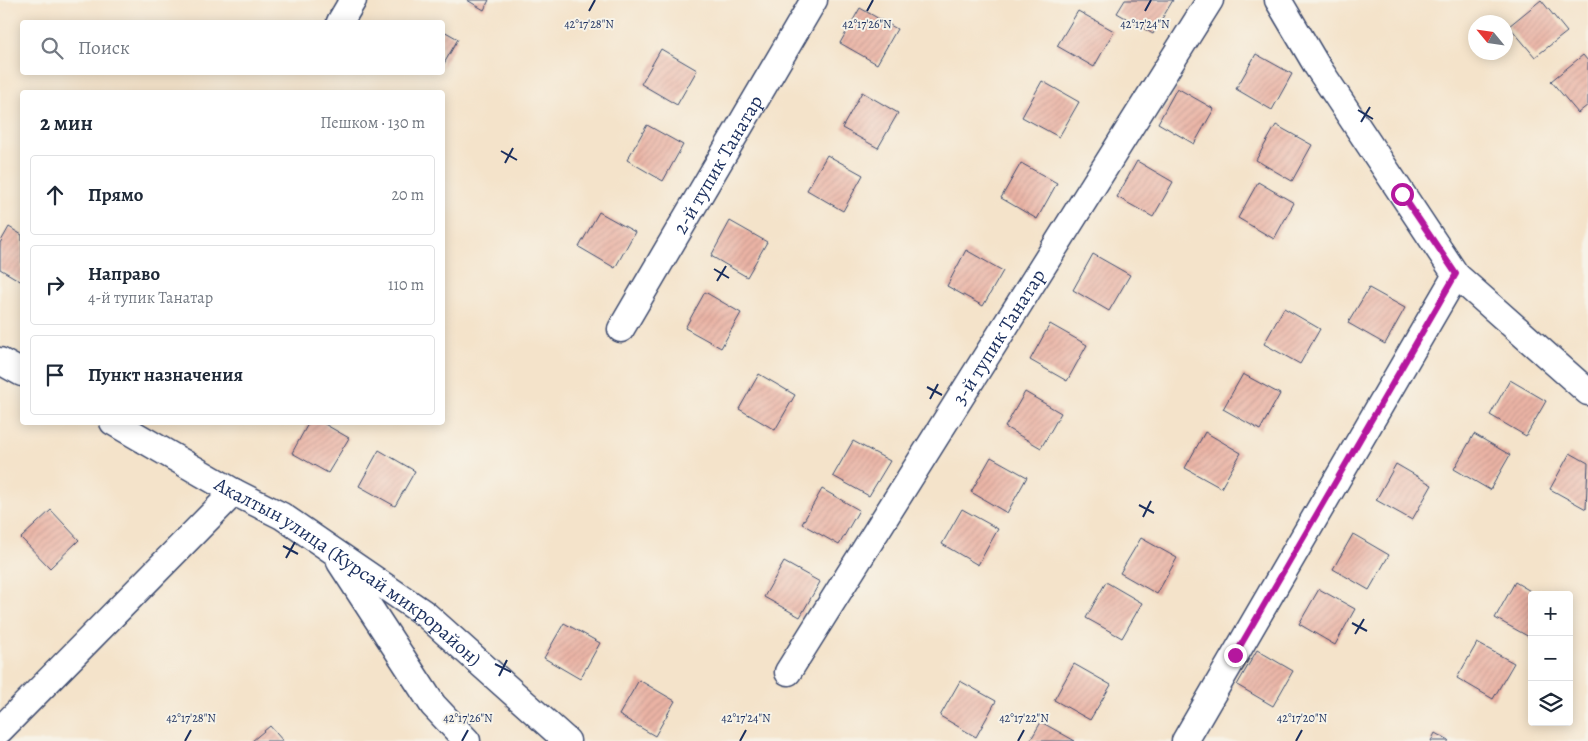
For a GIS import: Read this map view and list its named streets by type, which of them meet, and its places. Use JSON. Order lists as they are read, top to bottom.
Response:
{
  "streets": {
    "street": ["2-й тупик Танатар", "3-й тупик Танатар", "Акалтын улица (Курсай микрорайон)"]
  },
  "north": "top left",
  "page": {
    "search": "Поиск",
    "heading": ["2 мин", "Пешком · 130 m"],
    "list": [
      ["Прямо", "20 m"],
      ["Направо", "4-й тупик Танатар", "110 m"],
      "Пункт назначения"
    ],
    "map_buttons": ["+", "−"]
  },
  "coordinates": [
    "42°17'28\"N",
    "42°17'26\"N",
    "42°17'24\"N",
    "42°17'22\"N",
    "42°17'20\"N"
  ]
}
